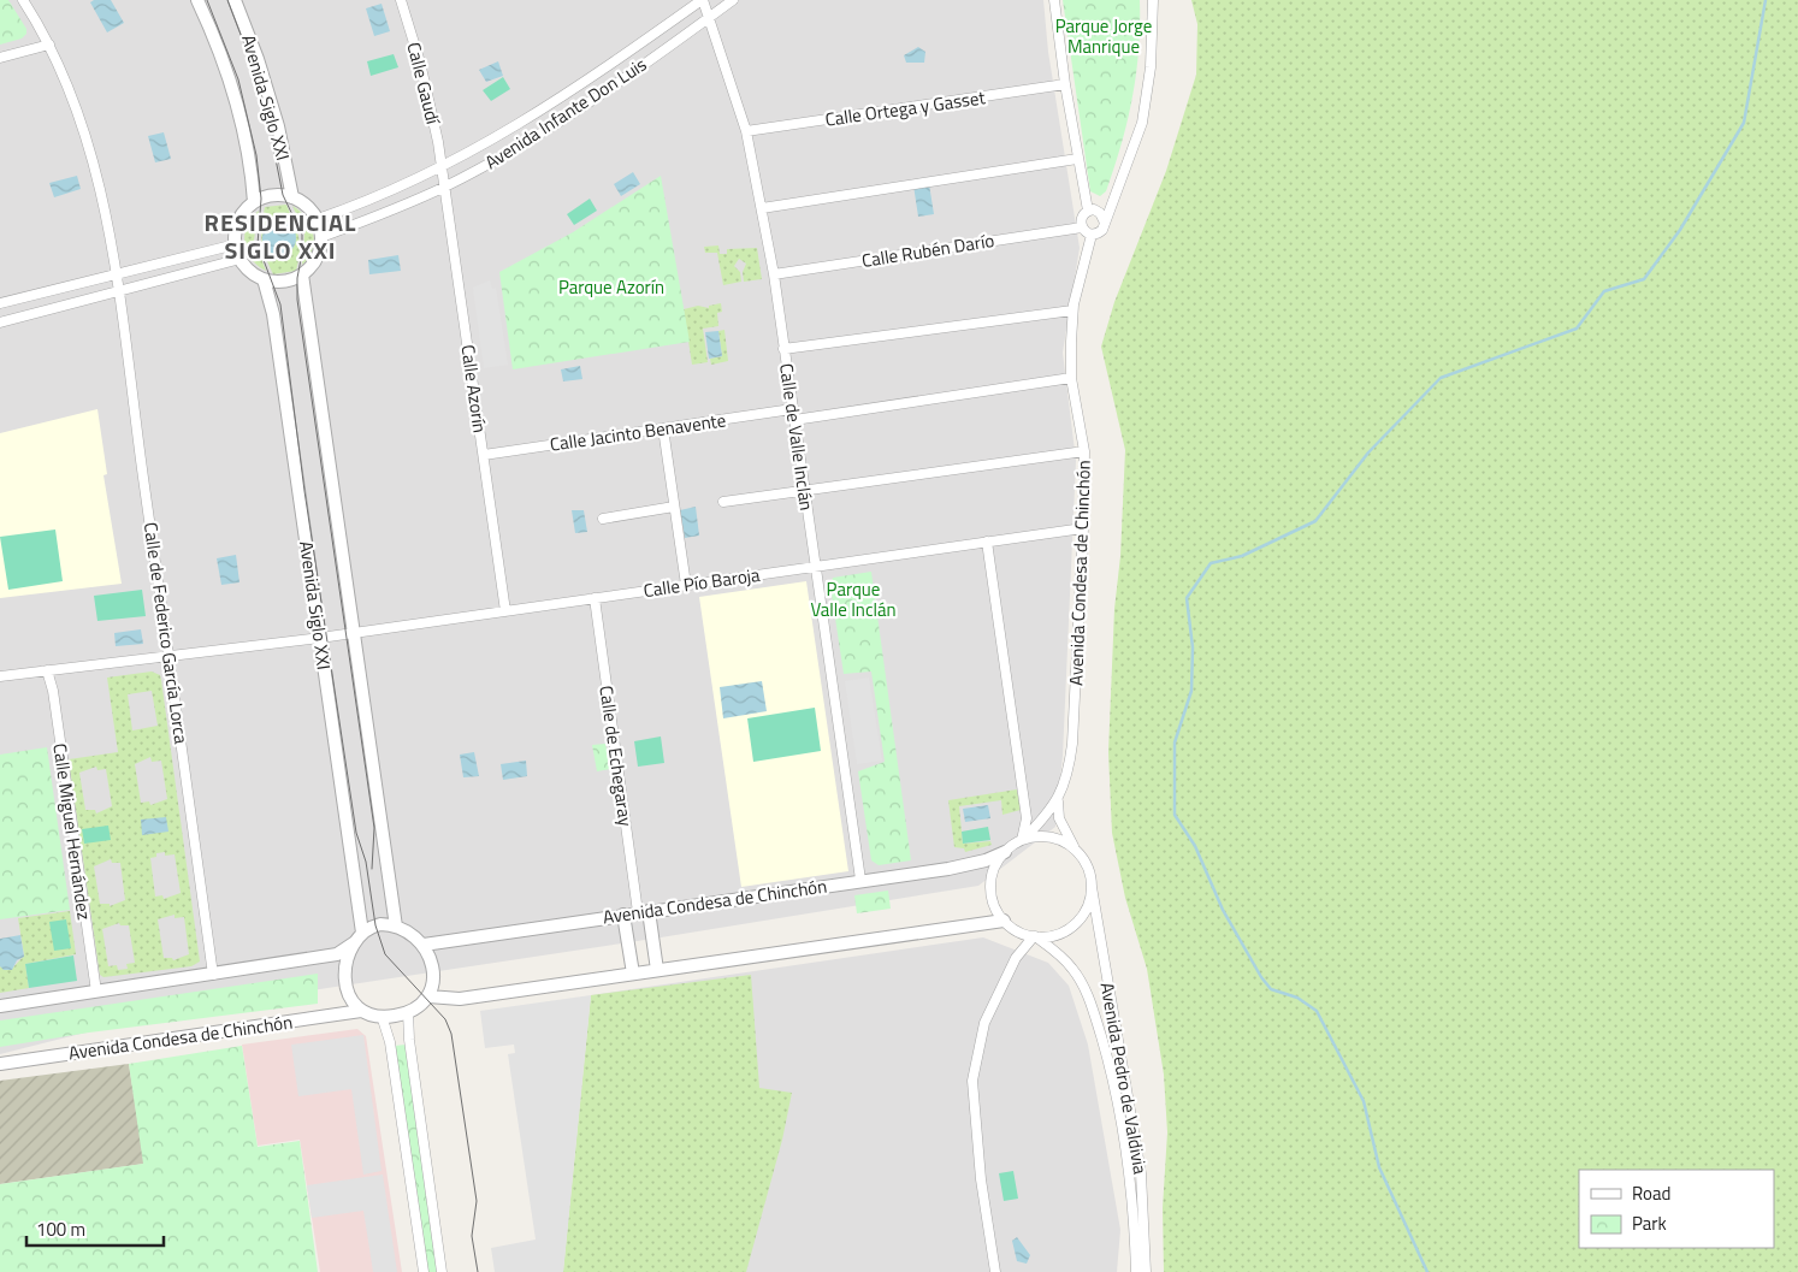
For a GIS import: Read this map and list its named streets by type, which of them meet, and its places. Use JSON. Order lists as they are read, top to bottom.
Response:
{
  "streets": {
    "street": [
      "Calle Gaudí",
      "Avenida Siglo XXI",
      "Calle Ortega y Gasset",
      "Avenida Infante Don Luis",
      "Calle Rubén Darío",
      "Calle Azorín",
      "Calle Jacinto Benavente",
      "Calle de Valle Inclán",
      "Avenida Condesa de Chinchón",
      "Calle Pío Baroja",
      "Calle de Federico García Lorca",
      "Calle de Echegaray",
      "Calle Miguel Hernández",
      "Avenida Pedro de Valdivia"
    ]
  },
  "crossings": [
    ["Calle Gaudí", "Avenida Infante Don Luis"],
    ["Calle Gaudí", "Calle Azorín"],
    ["Avenida Siglo XXI", "Avenida Infante Don Luis"],
    ["Avenida Siglo XXI", "Avenida Condesa de Chinchón"],
    ["Avenida Siglo XXI", "Calle Pío Baroja"],
    ["Calle Ortega y Gasset", "Calle de Valle Inclán"],
    ["Avenida Infante Don Luis", "Calle Azorín"],
    ["Avenida Infante Don Luis", "Calle de Valle Inclán"],
    ["Calle Rubén Darío", "Calle de Valle Inclán"],
    ["Calle Rubén Darío", "Avenida Condesa de Chinchón"],
    ["Calle Azorín", "Calle Jacinto Benavente"],
    ["Calle Azorín", "Calle Pío Baroja"],
    ["Calle Jacinto Benavente", "Calle de Valle Inclán"],
    ["Calle Jacinto Benavente", "Avenida Condesa de Chinchón"],
    ["Calle de Valle Inclán", "Avenida Condesa de Chinchón"],
    ["Calle de Valle Inclán", "Calle Pío Baroja"],
    ["Avenida Condesa de Chinchón", "Calle Pío Baroja"],
    ["Avenida Condesa de Chinchón", "Calle de Echegaray"],
    ["Avenida Condesa de Chinchón", "Avenida Pedro de Valdivia"],
    ["Calle Pío Baroja", "Calle de Federico García Lorca"],
    ["Calle Pío Baroja", "Calle de Echegaray"],
    ["Calle Pío Baroja", "Calle Miguel Hernández"]
  ],
  "districts": ["RESIDENCIAL SIGLO XXI"],
  "parks": ["Parque Jorge Manrique", "Parque Azorín", "Parque Valle Inclán"],
  "legend": ["Road", "Park"],
  "scale_bar": "100 m"
}
